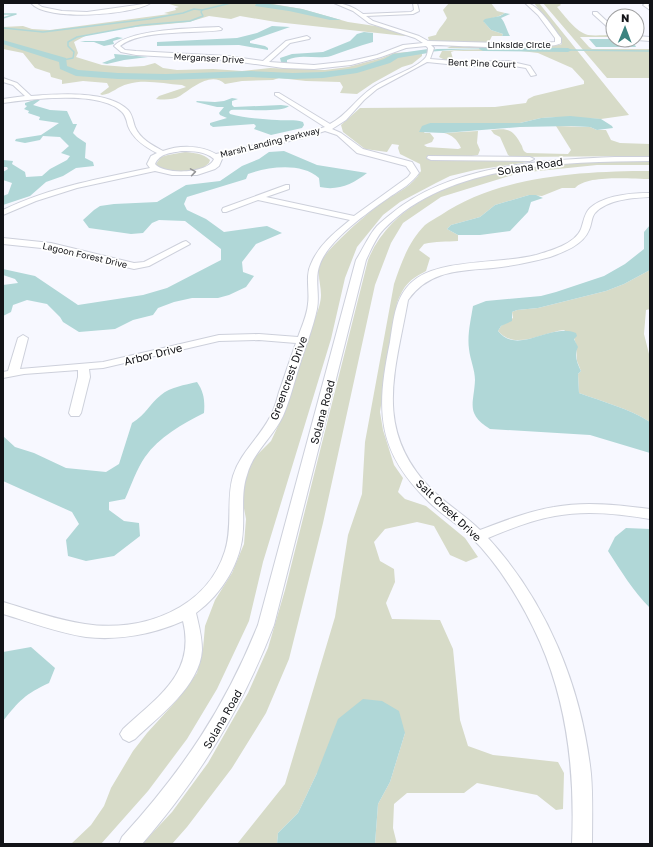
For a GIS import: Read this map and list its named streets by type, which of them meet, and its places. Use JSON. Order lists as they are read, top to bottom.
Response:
{
  "streets": {
    "street": [
      "Linkside Circle",
      "Merganser Drive",
      "Bent Pine Court",
      "Marsh Landing Parkway",
      "Solana Road",
      "Lagoon Forest Drive",
      "Arbor Drive",
      "Greencrest Drive",
      "Salt Creek Drive"
    ]
  },
  "crossings": [
    ["Linkside Circle", "Merganser Drive"],
    ["Linkside Circle", "Marsh Landing Parkway"],
    ["Merganser Drive", "Marsh Landing Parkway"],
    ["Bent Pine Court", "Marsh Landing Parkway"],
    ["Marsh Landing Parkway", "Greencrest Drive"],
    ["Arbor Drive", "Greencrest Drive"]
  ],
  "north": "top"
}
